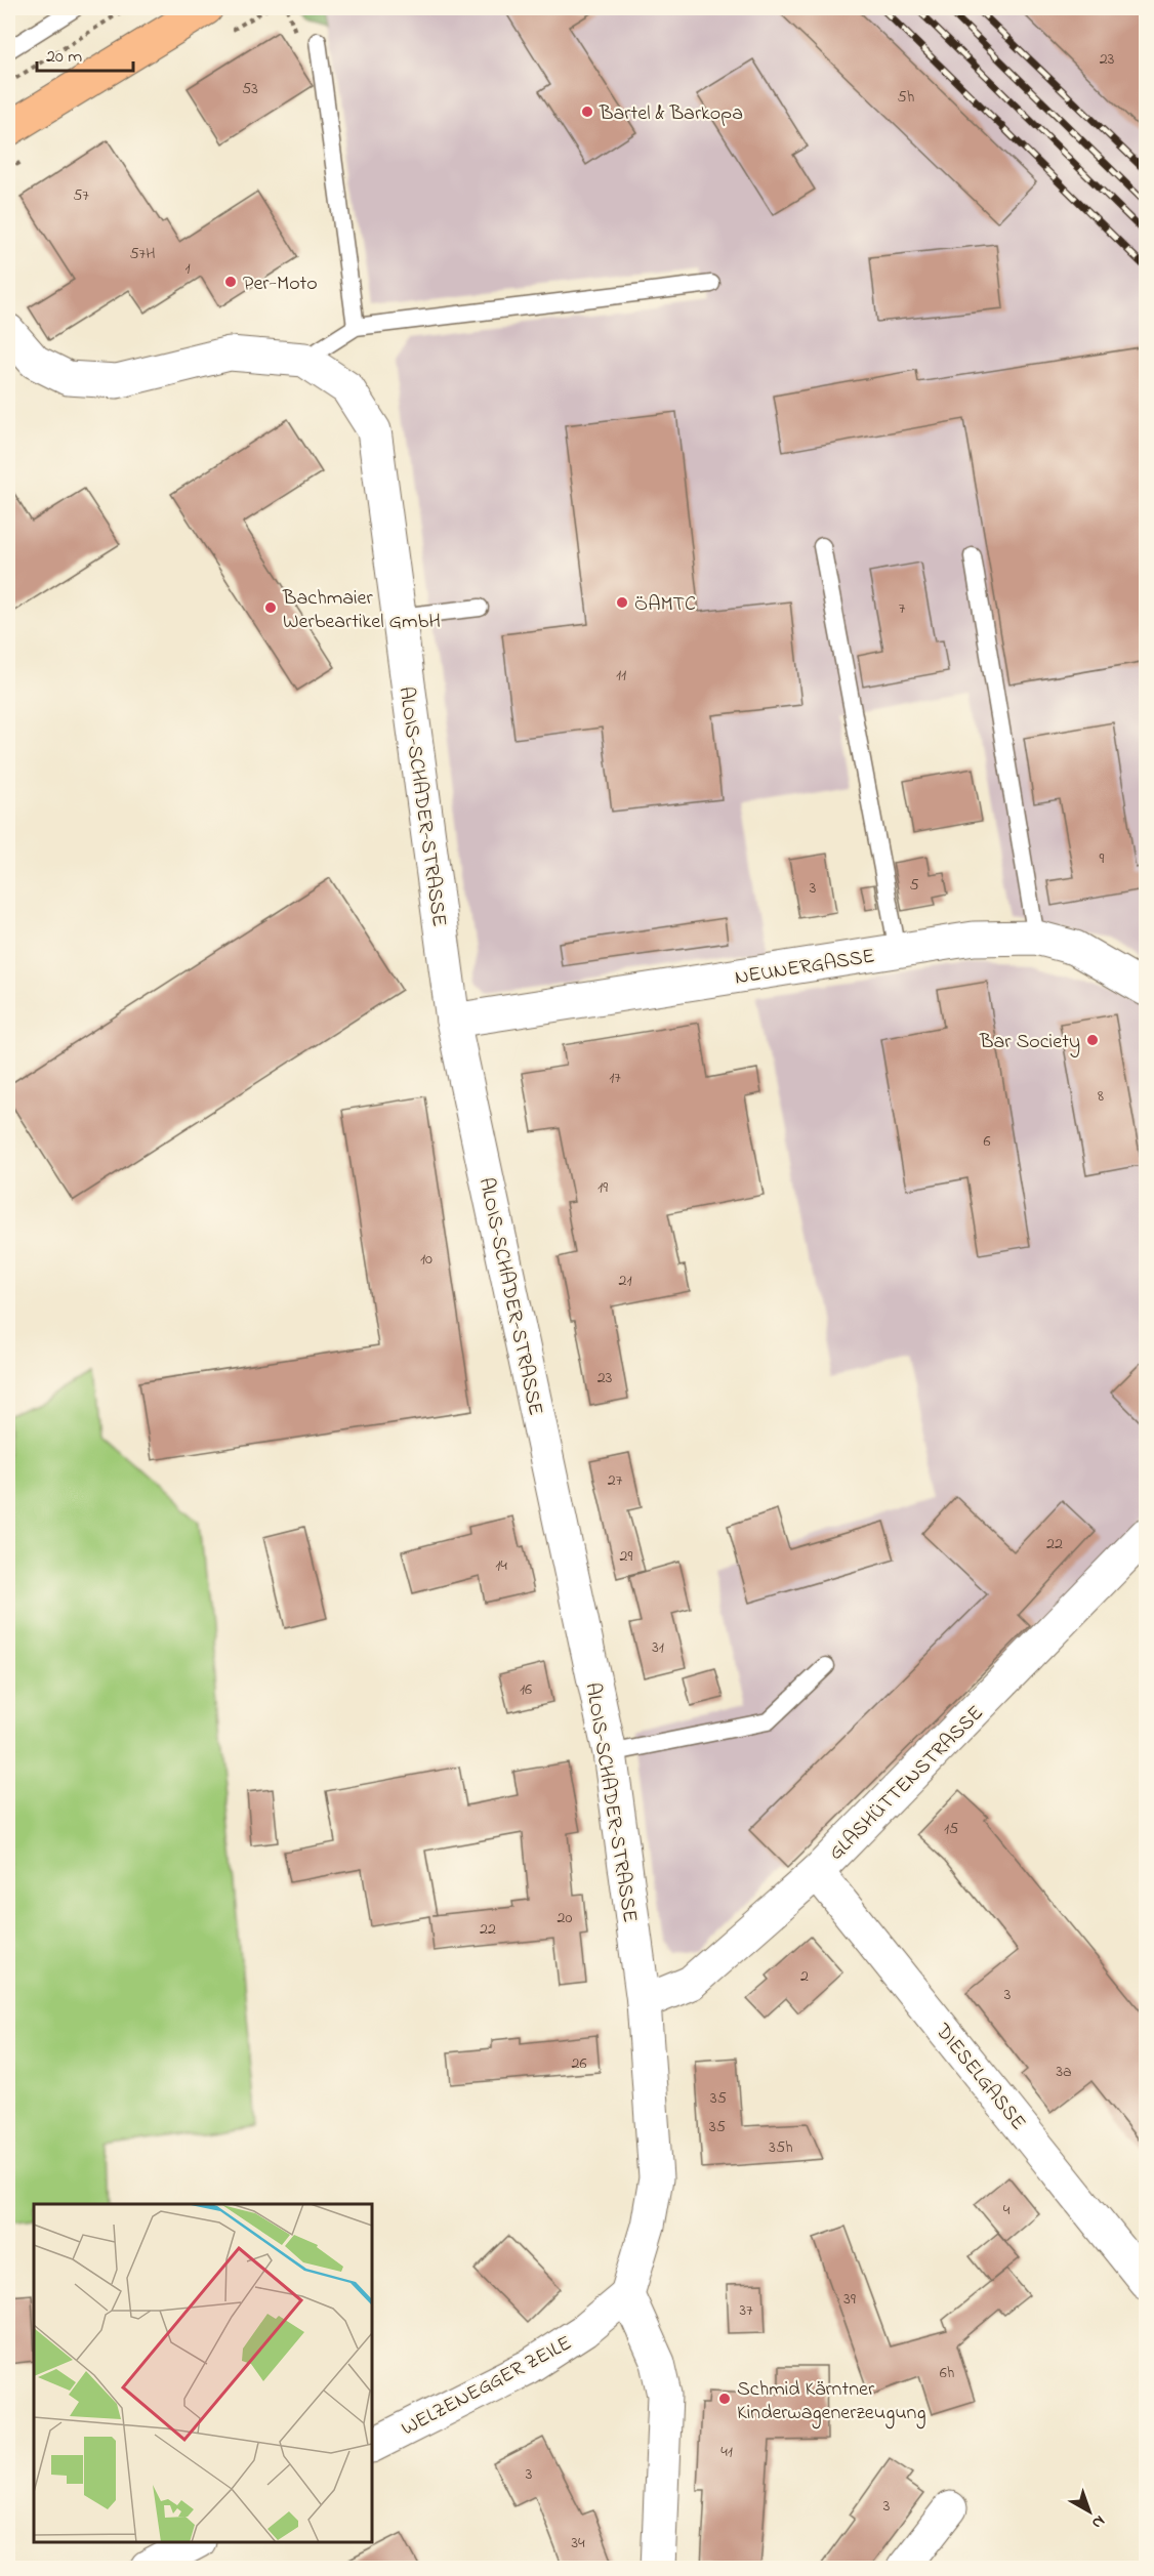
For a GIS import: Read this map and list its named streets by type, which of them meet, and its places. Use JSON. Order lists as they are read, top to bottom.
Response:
{
  "streets": {
    "street": [
      "ALOIS-SCHADER-STRASSE",
      "NEUNERGASSE",
      "GLASHÜTTENSTRASSE",
      "DIESELGASSE",
      "WELZENEGGER ZEILE"
    ]
  },
  "crossings": [
    ["ALOIS-SCHADER-STRASSE", "NEUNERGASSE"],
    ["ALOIS-SCHADER-STRASSE", "GLASHÜTTENSTRASSE"],
    ["ALOIS-SCHADER-STRASSE", "WELZENEGGER ZEILE"],
    ["GLASHÜTTENSTRASSE", "DIESELGASSE"]
  ],
  "places": [
    "Bartel & Barkopa",
    "Per-Moto",
    "ÖAMTC",
    "Bachmaier Werbeartikel GmbH",
    "Bar Society",
    "Schmid Kärntner Kinderwagenerzeugung"
  ],
  "house_numbers": [
    "23",
    "53",
    "5h",
    "57",
    "57H",
    "1",
    "7",
    "11",
    "9",
    "5",
    "3",
    "17",
    "8",
    "6",
    "19",
    "10",
    "21",
    "23",
    "27",
    "22",
    "29",
    "14",
    "31",
    "16",
    "15",
    "20",
    "22",
    "2",
    "3",
    "26",
    "3a",
    "35",
    "35",
    "35h",
    "4",
    "39",
    "37",
    "6h",
    "41",
    "3",
    "3",
    "34"
  ],
  "scale_bar": "20 m",
  "north": "bottom right"
}
